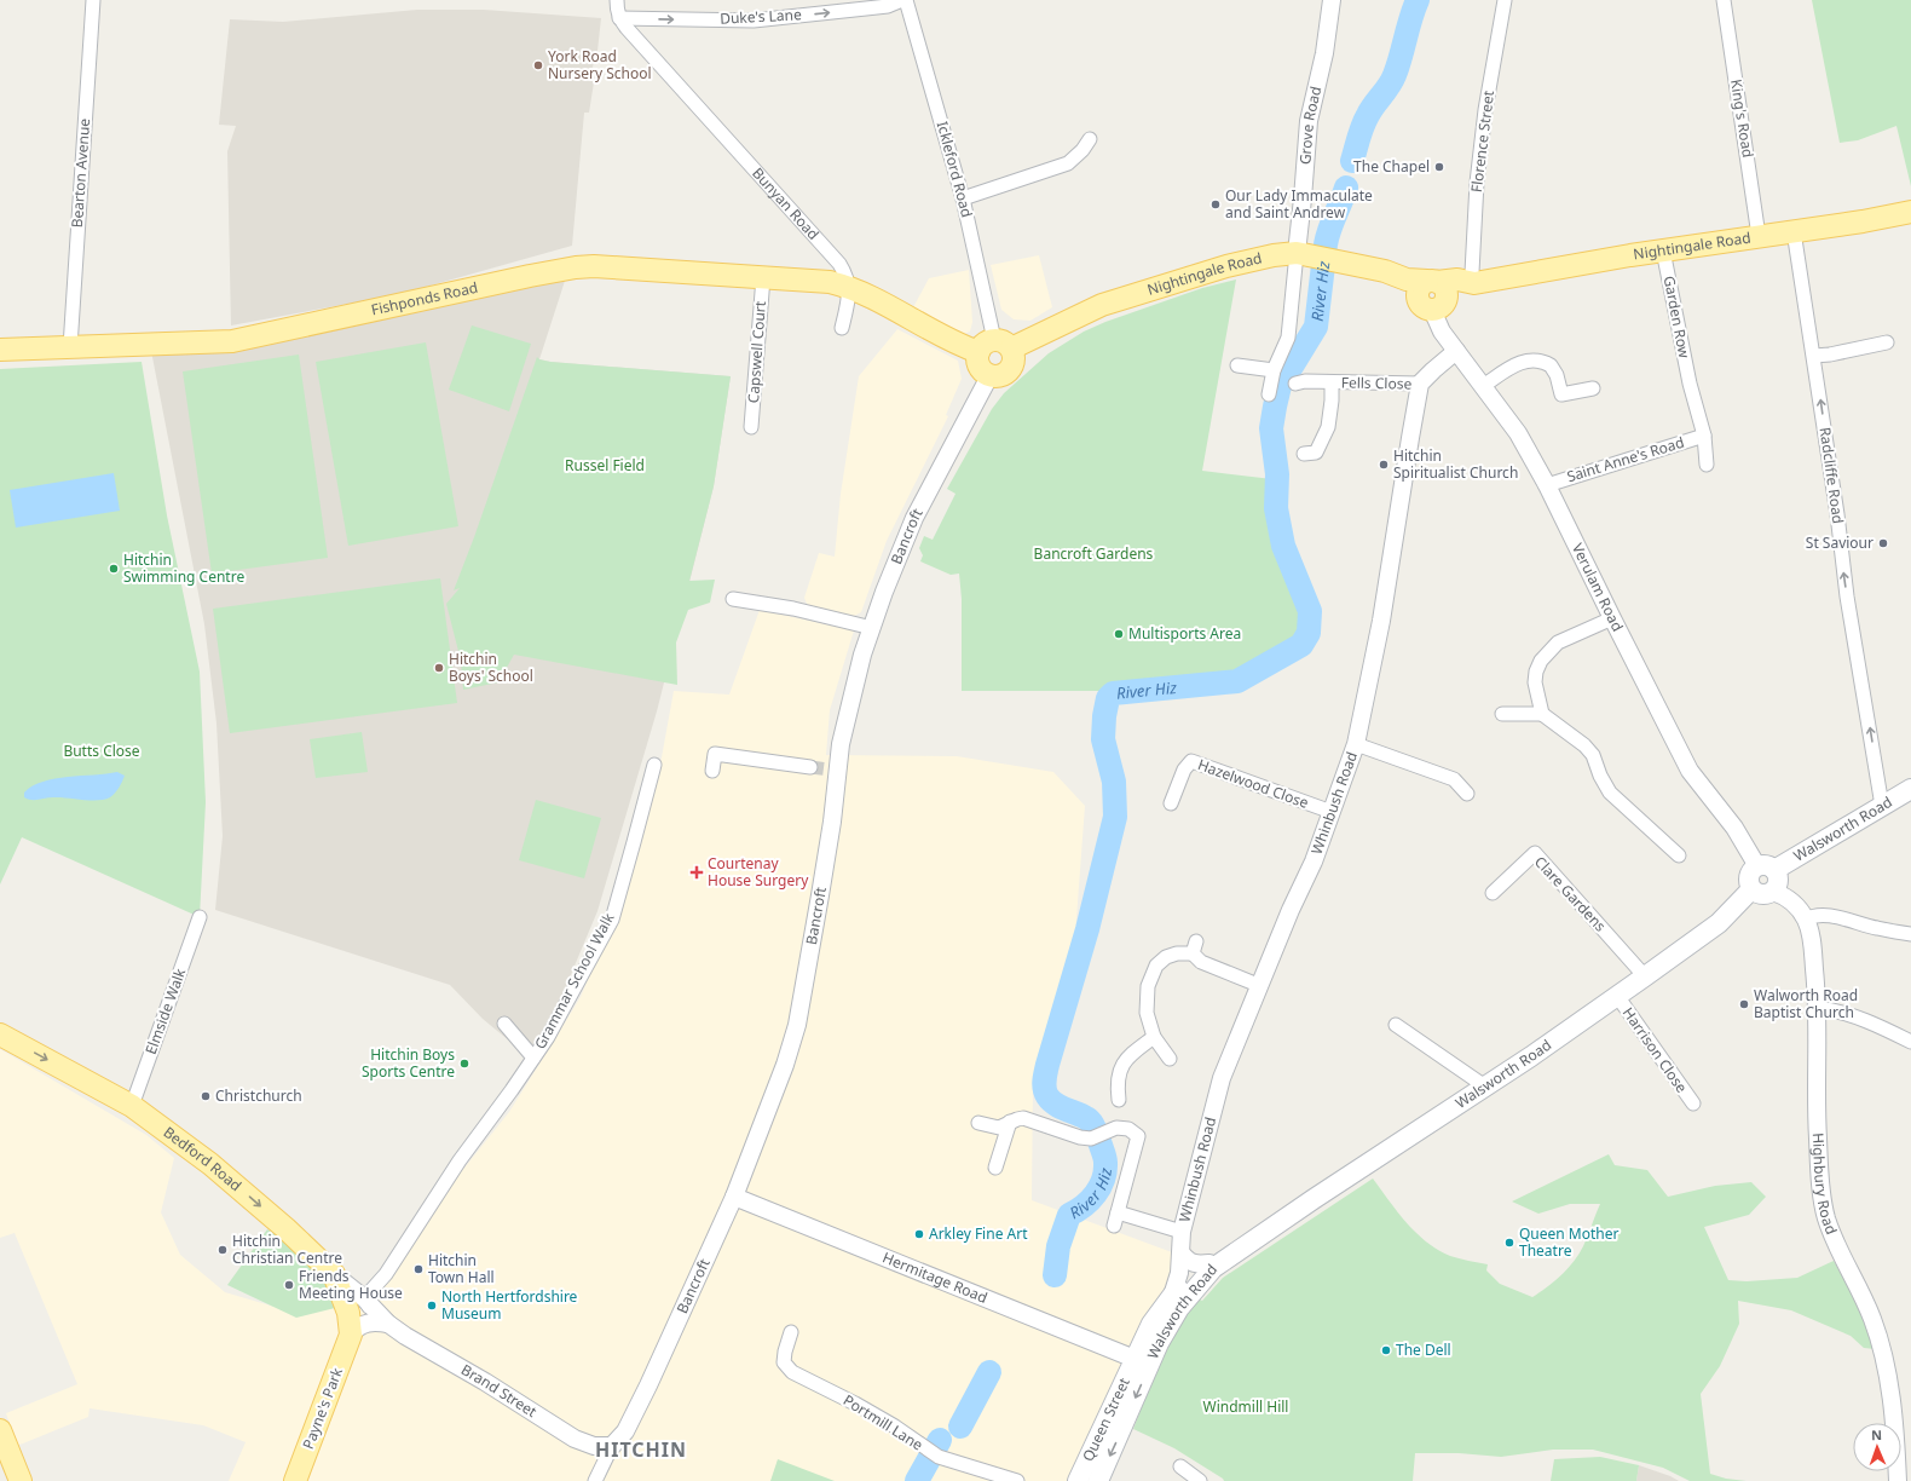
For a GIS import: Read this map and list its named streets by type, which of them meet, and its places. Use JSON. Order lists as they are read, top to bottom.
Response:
{
  "streets": {
    "main road": [
      "Nightingale Road",
      "Fishponds Road",
      "Walsworth Road",
      "Bedford Road",
      "Payne's Park",
      "Queen Street"
    ],
    "street": [
      "Duke's Lane",
      "King's Road",
      "Grove Road",
      "Florence Street",
      "Ickleford Road",
      "Bearton Avenue",
      "Bunyan Road",
      "Garden Row",
      "Capswell Court",
      "Fells Close",
      "Saint Anne's Road",
      "Radcliffe Road",
      "Bancroft",
      "Verulam Road",
      "Hazelwood Close",
      "Whinbush Road",
      "Clare Gardens",
      "Grammar School Walk",
      "Elmside Walk",
      "Harrison Close",
      "Highbury Road",
      "Hermitage Road",
      "Brand Street",
      "Portmill Lane"
    ]
  },
  "crossings": [
    ["Duke's Lane", "Bunyan Road"],
    ["King's Road", "Nightingale Road"],
    ["Grove Road", "Nightingale Road"],
    ["Florence Street", "Nightingale Road"],
    ["Ickleford Road", "Nightingale Road"],
    ["Ickleford Road", "Bancroft"],
    ["Bearton Avenue", "Fishponds Road"],
    ["Bunyan Road", "Fishponds Road"],
    ["Nightingale Road", "Garden Row"],
    ["Nightingale Road", "Radcliffe Road"],
    ["Nightingale Road", "Bancroft"],
    ["Nightingale Road", "Verulam Road"],
    ["Fishponds Road", "Capswell Court"],
    ["Garden Row", "Saint Anne's Road"],
    ["Fells Close", "Whinbush Road"],
    ["Saint Anne's Road", "Verulam Road"],
    ["Radcliffe Road", "Walsworth Road"],
    ["Bancroft", "Hermitage Road"],
    ["Bancroft", "Brand Street"],
    ["Verulam Road", "Walsworth Road"],
    ["Verulam Road", "Highbury Road"],
    ["Hazelwood Close", "Whinbush Road"],
    ["Whinbush Road", "Walsworth Road"],
    ["Walsworth Road", "Clare Gardens"],
    ["Walsworth Road", "Harrison Close"],
    ["Walsworth Road", "Highbury Road"],
    ["Walsworth Road", "Hermitage Road"],
    ["Walsworth Road", "Queen Street"],
    ["Grammar School Walk", "Brand Street"],
    ["Elmside Walk", "Bedford Road"],
    ["Bedford Road", "Brand Street"],
    ["Bedford Road", "Payne's Park"],
    ["Hermitage Road", "Queen Street"]
  ],
  "one_way": ["Duke's Lane", "Radcliffe Road", "Bedford Road"],
  "districts": ["HITCHIN"],
  "water": ["River Hiz"],
  "parks": [
    "Russel Field",
    "Bancroft Gardens",
    "Butts Close",
    "Windmill Hill"
  ],
  "places": {
    "other": [
      "York Road Nursery School",
      "The Chapel",
      "Our Lady Immaculate and Saint Andrew",
      "Hitchin Spiritualist Church",
      "St Saviour",
      "Hitchin Swimming Centre",
      "Multisports Area",
      "Hitchin Boys' School",
      "Walworth Road Baptist Church",
      "Hitchin Boys Sports Centre",
      "Christchurch",
      "Arkley Fine Art",
      "Queen Mother Theatre",
      "Hitchin Christian Centre",
      "Hitchin Town Hall",
      "Friends Meeting House",
      "North Hertfordshire Museum",
      "The Dell"
    ],
    "health": ["Courtenay House Surgery"]
  },
  "north": "top"
}
